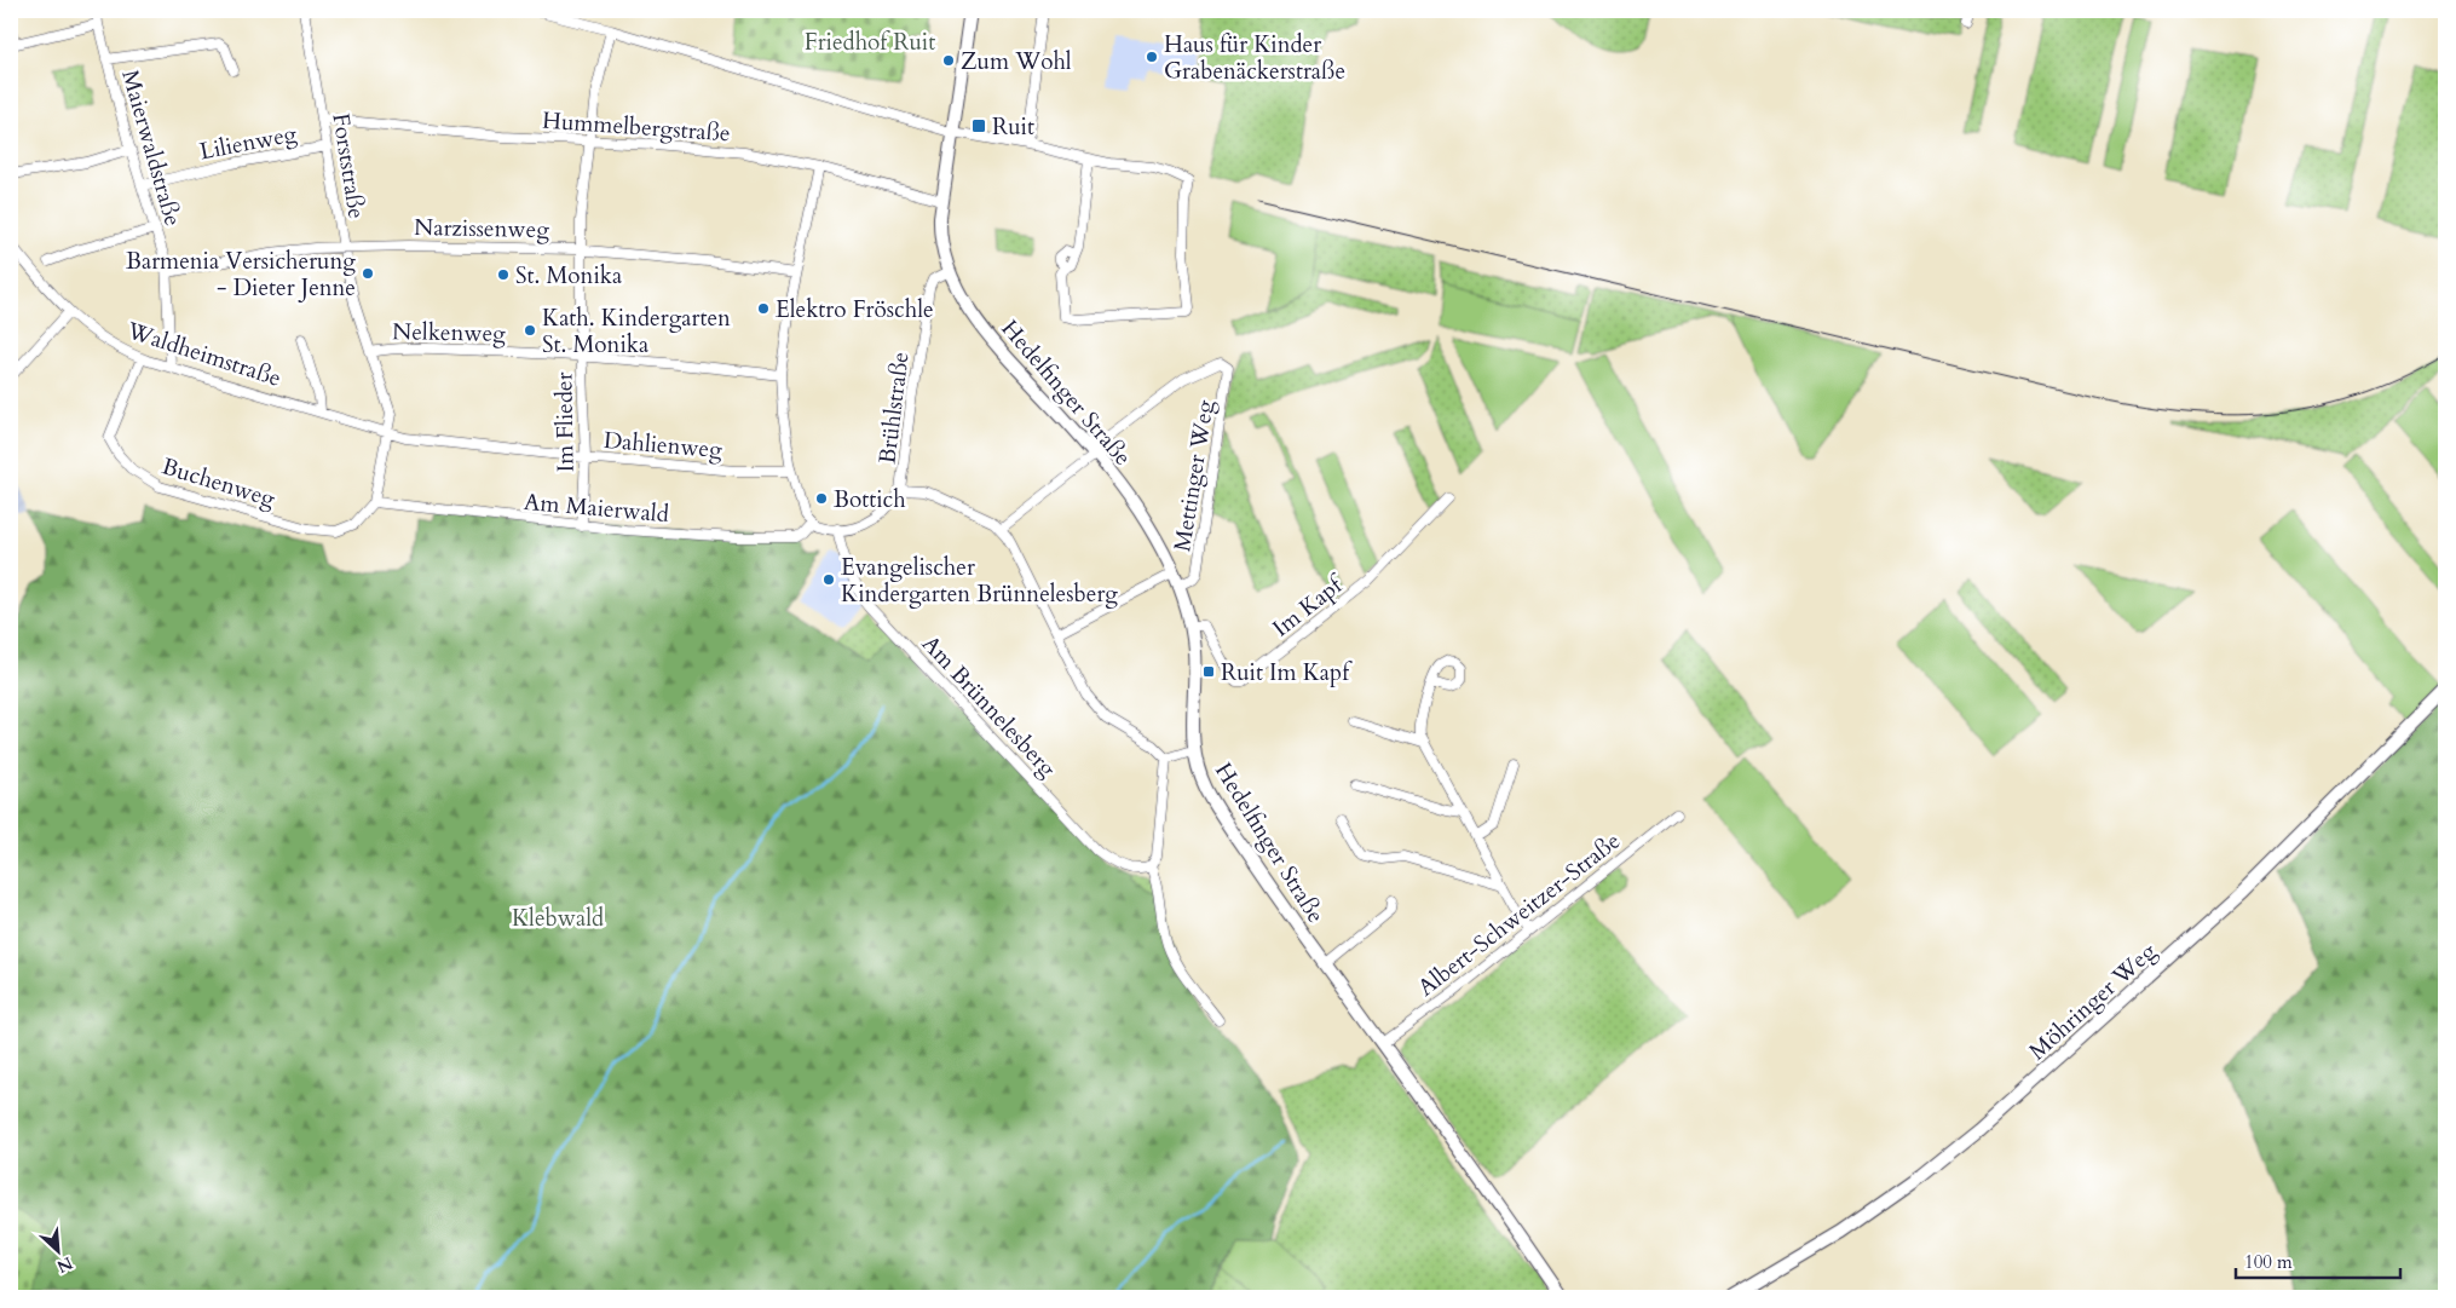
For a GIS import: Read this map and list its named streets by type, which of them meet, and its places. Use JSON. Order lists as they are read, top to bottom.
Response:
{
  "streets": {
    "street": [
      "Hummelbergstraße",
      "Lilienweg",
      "Maierwaldstraße",
      "Forststraße",
      "Narzissenweg",
      "Nelkenweg",
      "Waldheimstraße",
      "Hedelfinger Straße",
      "Brühlstraße",
      "Im Flieder",
      "Dahlienweg",
      "Mettinger Weg",
      "Buchenweg",
      "Am Maierwald",
      "Im Kapf",
      "Am Brünnelesberg",
      "Albert-Schweitzer-Straße",
      "Möhringer Weg"
    ]
  },
  "crossings": [
    ["Hummelbergstraße", "Forststraße"],
    ["Hummelbergstraße", "Hedelfinger Straße"],
    ["Hummelbergstraße", "Im Flieder"],
    ["Lilienweg", "Maierwaldstraße"],
    ["Lilienweg", "Forststraße"],
    ["Maierwaldstraße", "Narzissenweg"],
    ["Maierwaldstraße", "Waldheimstraße"],
    ["Forststraße", "Narzissenweg"],
    ["Forststraße", "Nelkenweg"],
    ["Forststraße", "Waldheimstraße"],
    ["Forststraße", "Dahlienweg"],
    ["Forststraße", "Buchenweg"],
    ["Forststraße", "Am Maierwald"],
    ["Narzissenweg", "Im Flieder"],
    ["Nelkenweg", "Im Flieder"],
    ["Waldheimstraße", "Dahlienweg"],
    ["Waldheimstraße", "Buchenweg"],
    ["Hedelfinger Straße", "Brühlstraße"],
    ["Hedelfinger Straße", "Mettinger Weg"],
    ["Hedelfinger Straße", "Im Kapf"],
    ["Hedelfinger Straße", "Albert-Schweitzer-Straße"],
    ["Brühlstraße", "Am Maierwald"],
    ["Brühlstraße", "Am Brünnelesberg"],
    ["Im Flieder", "Dahlienweg"],
    ["Im Flieder", "Am Maierwald"],
    ["Buchenweg", "Am Maierwald"]
  ],
  "parks": ["Friedhof Ruit", "Klebwald"],
  "places": {
    "other": [
      "Haus für Kinder Grabenäckerstraße",
      "Zum Wohl",
      "Barmenia Versicherung - Dieter Jenne",
      "St. Monika",
      "Elektro Fröschle",
      "Kath. Kindergarten St. Monika",
      "Bottich",
      "Evangelischer Kindergarten Brünnelesberg"
    ],
    "transit": ["Ruit", "Ruit Im Kapf"]
  },
  "scale_bar": "100 m",
  "north": "bottom right"
}
